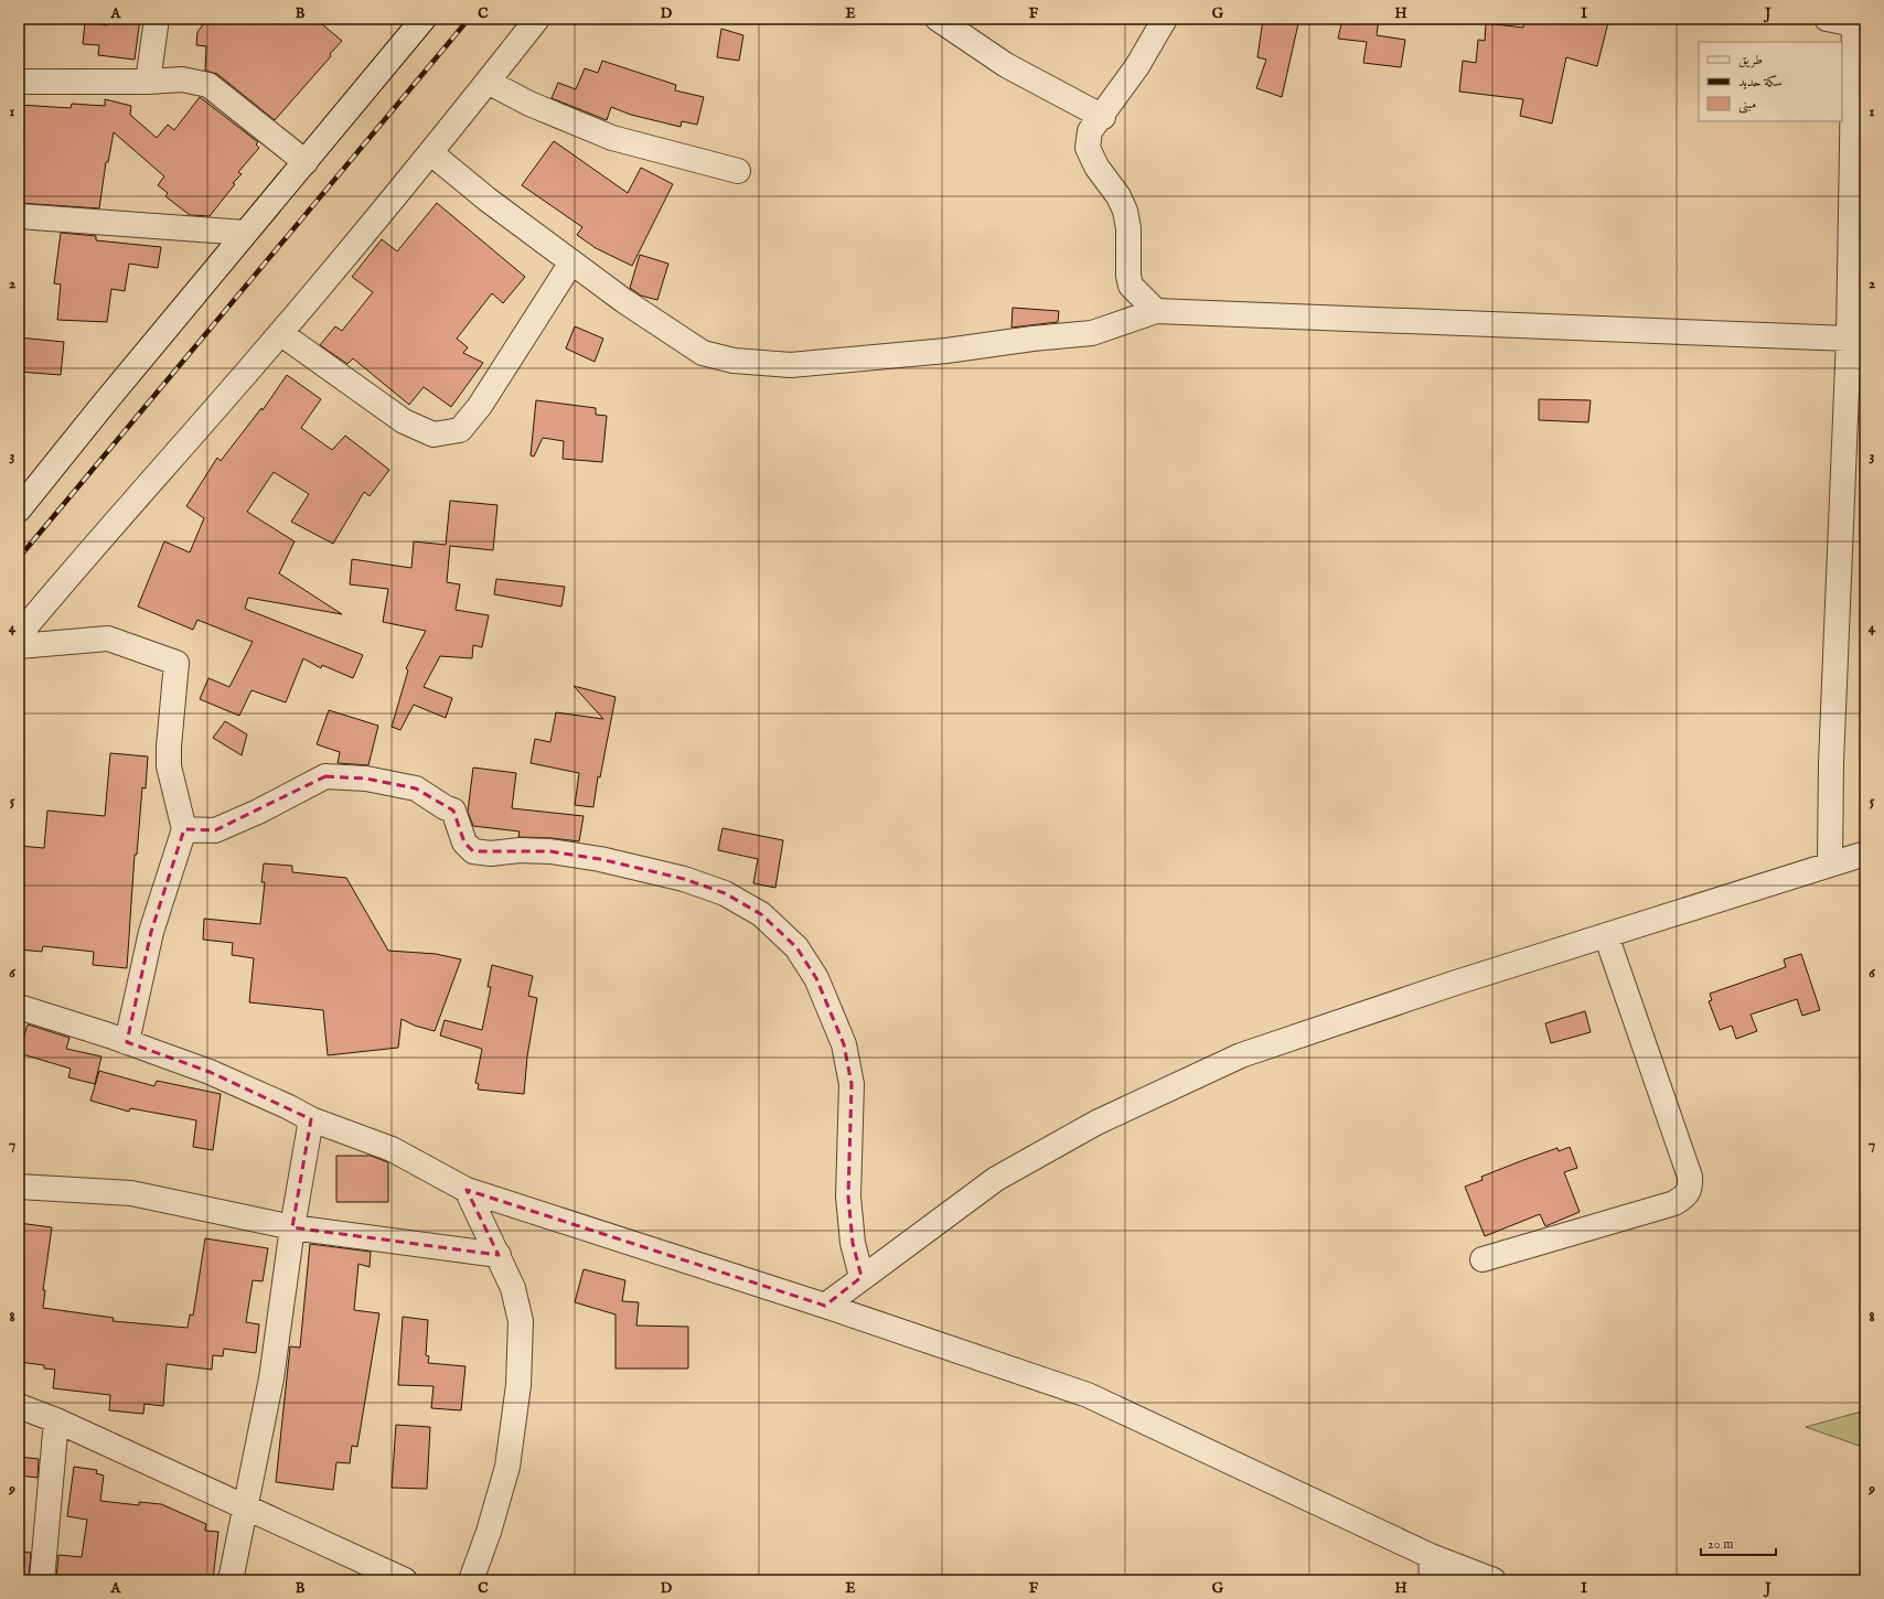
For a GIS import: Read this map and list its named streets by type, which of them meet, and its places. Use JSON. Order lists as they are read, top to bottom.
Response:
{
  "legend": ["طريق", "سكة حديد", "مبنى"],
  "scale_bar": "20 m",
  "grid": {
    "columns": [
      "A",
      "B",
      "C",
      "D",
      "E",
      "F",
      "G",
      "H",
      "I",
      "J"
    ],
    "rows": [
      "1",
      "2",
      "3",
      "4",
      "5",
      "6",
      "7",
      "8",
      "9"
    ]
  }
}
